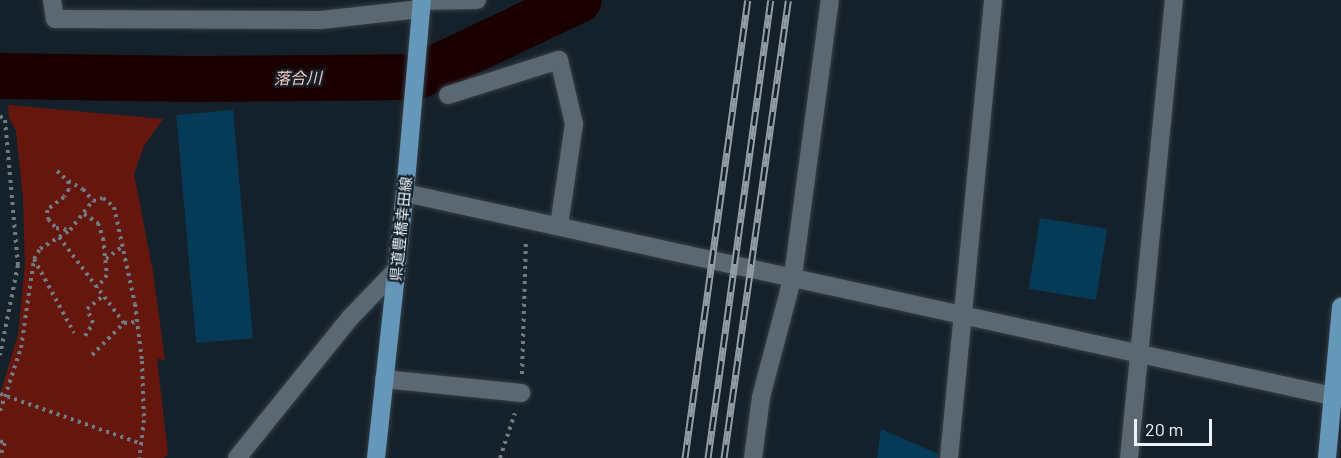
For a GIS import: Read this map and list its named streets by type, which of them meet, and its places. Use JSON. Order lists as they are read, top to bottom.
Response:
{
  "streets": {
    "main road": ["県道豊橋幸田線"]
  },
  "water": ["落合川"],
  "scale_bar": "20 m"
}
